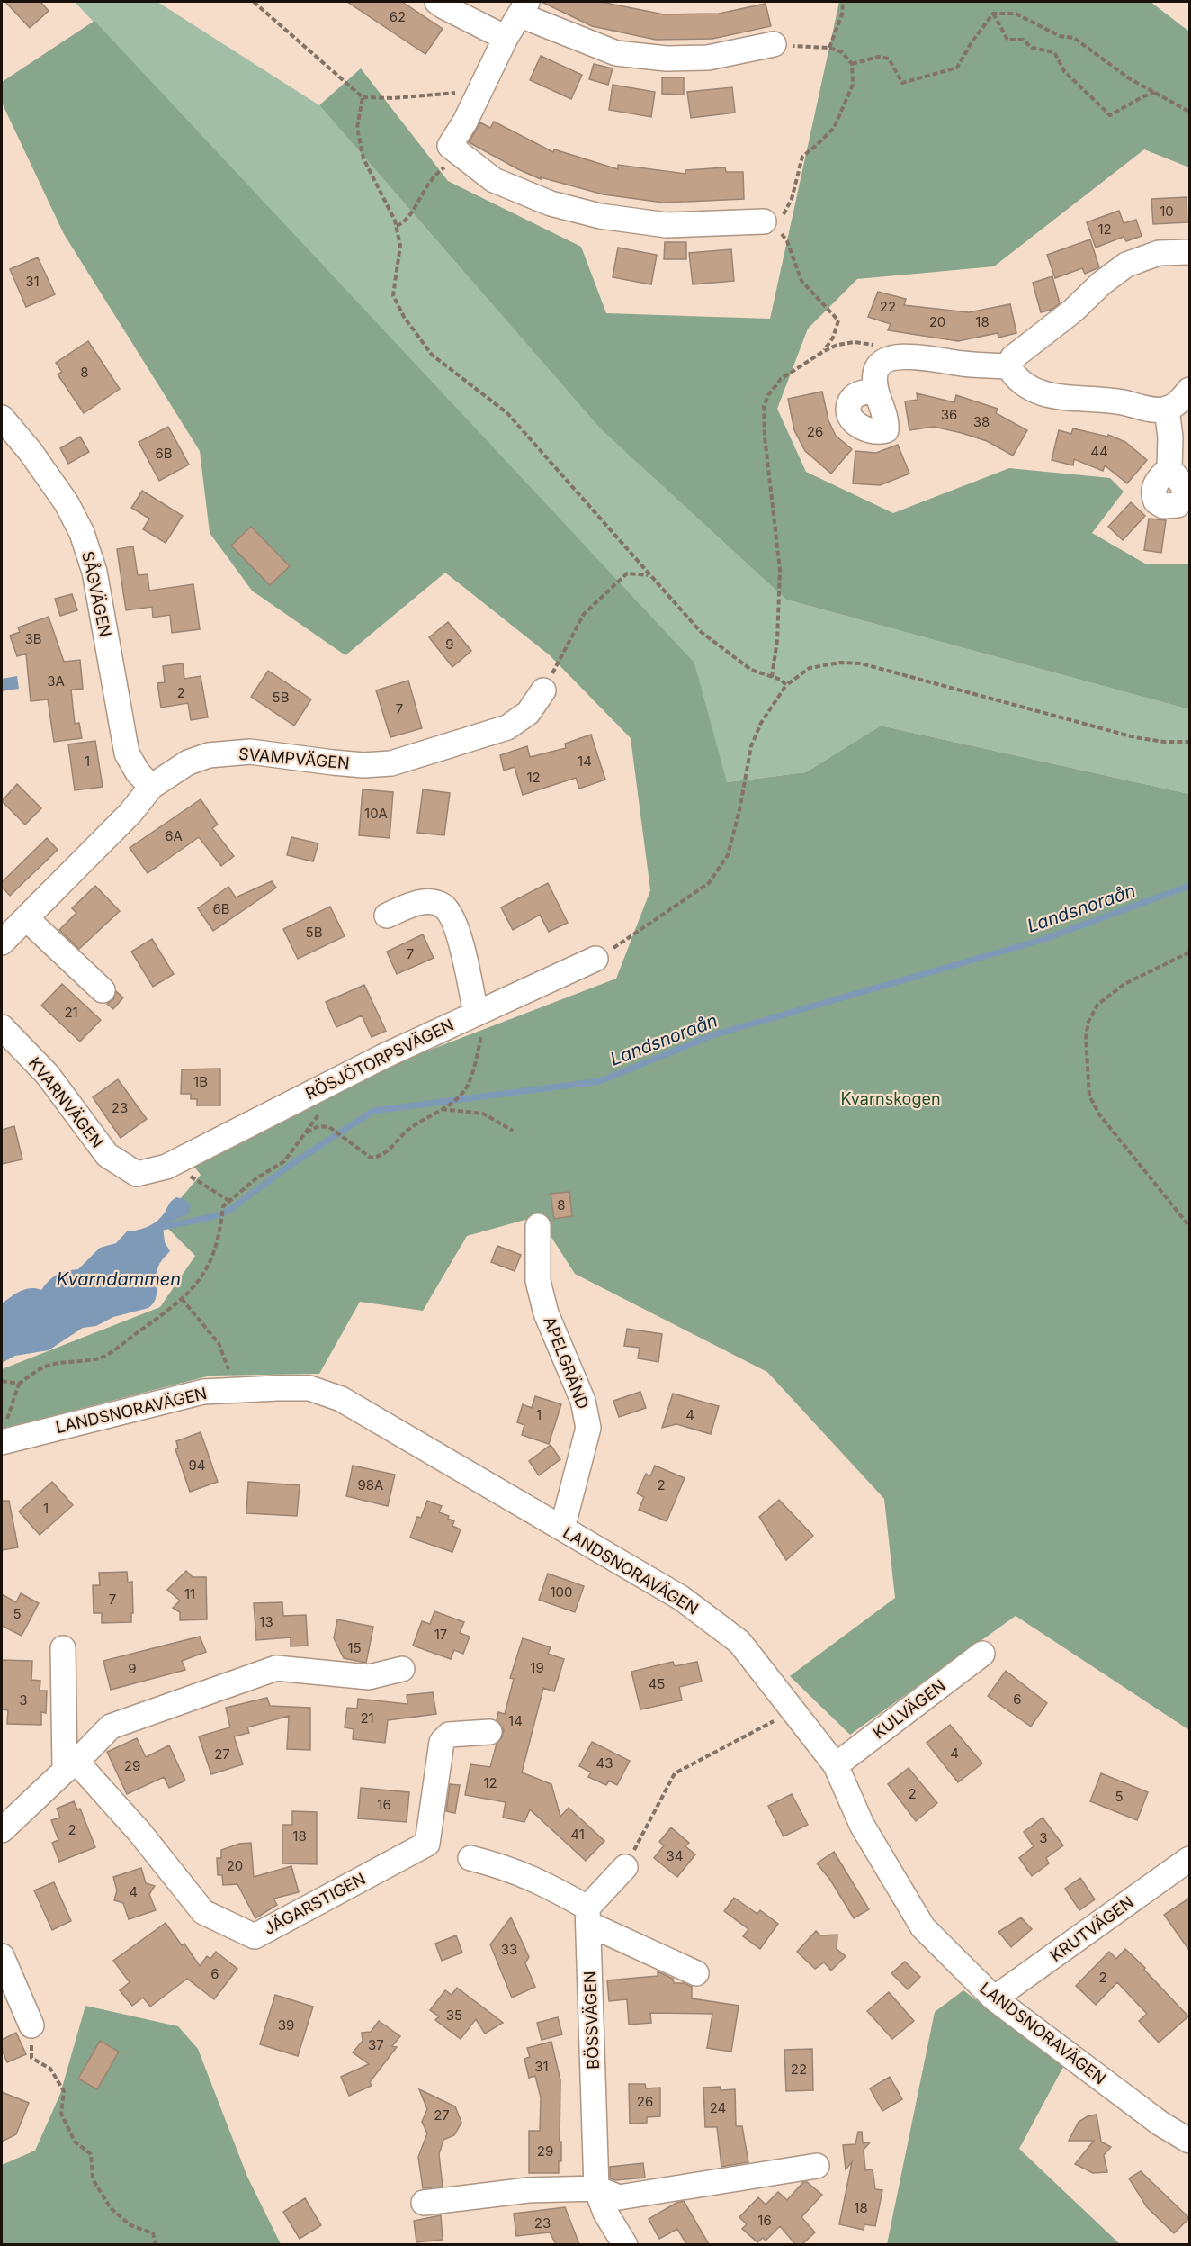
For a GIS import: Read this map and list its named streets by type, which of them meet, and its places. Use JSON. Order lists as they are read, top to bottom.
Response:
{
  "streets": {
    "street": [
      "SÅGVÄGEN",
      "SVAMPVÄGEN",
      "RÖSJÖTORPSVÄGEN",
      "KVARNVÄGEN",
      "APELGRÄND",
      "LANDSNORAVÄGEN",
      "KULVÄGEN",
      "JÄGARSTIGEN",
      "KRUTVÄGEN",
      "BÖSSVÄGEN"
    ]
  },
  "crossings": [
    ["SÅGVÄGEN", "SVAMPVÄGEN"],
    ["RÖSJÖTORPSVÄGEN", "KVARNVÄGEN"],
    ["APELGRÄND", "LANDSNORAVÄGEN"],
    ["LANDSNORAVÄGEN", "KULVÄGEN"],
    ["LANDSNORAVÄGEN", "KRUTVÄGEN"]
  ],
  "water": ["Landsnoraån", "Kvarndammen"],
  "parks": ["Kvarnskogen"],
  "house_numbers": [
    "62",
    "10",
    "12",
    "31",
    "22",
    "20",
    "18",
    "8",
    "36",
    "38",
    "26",
    "44",
    "6B",
    "3B",
    "9",
    "3A",
    "2",
    "5B",
    "7",
    "1",
    "14",
    "12",
    "10A",
    "6A",
    "6B",
    "5B",
    "7",
    "21",
    "1B",
    "23",
    "8",
    "1",
    "4",
    "94",
    "98A",
    "2",
    "1",
    "100",
    "11",
    "7",
    "5",
    "13",
    "17",
    "15",
    "19",
    "9",
    "45",
    "6",
    "3",
    "21",
    "14",
    "4",
    "27",
    "43",
    "29",
    "12",
    "2",
    "5",
    "16",
    "2",
    "41",
    "18",
    "3",
    "34",
    "20",
    "4",
    "33",
    "6",
    "2",
    "35",
    "39",
    "37",
    "31",
    "22",
    "26",
    "24",
    "27",
    "29",
    "18",
    "16",
    "23"
  ]
}
